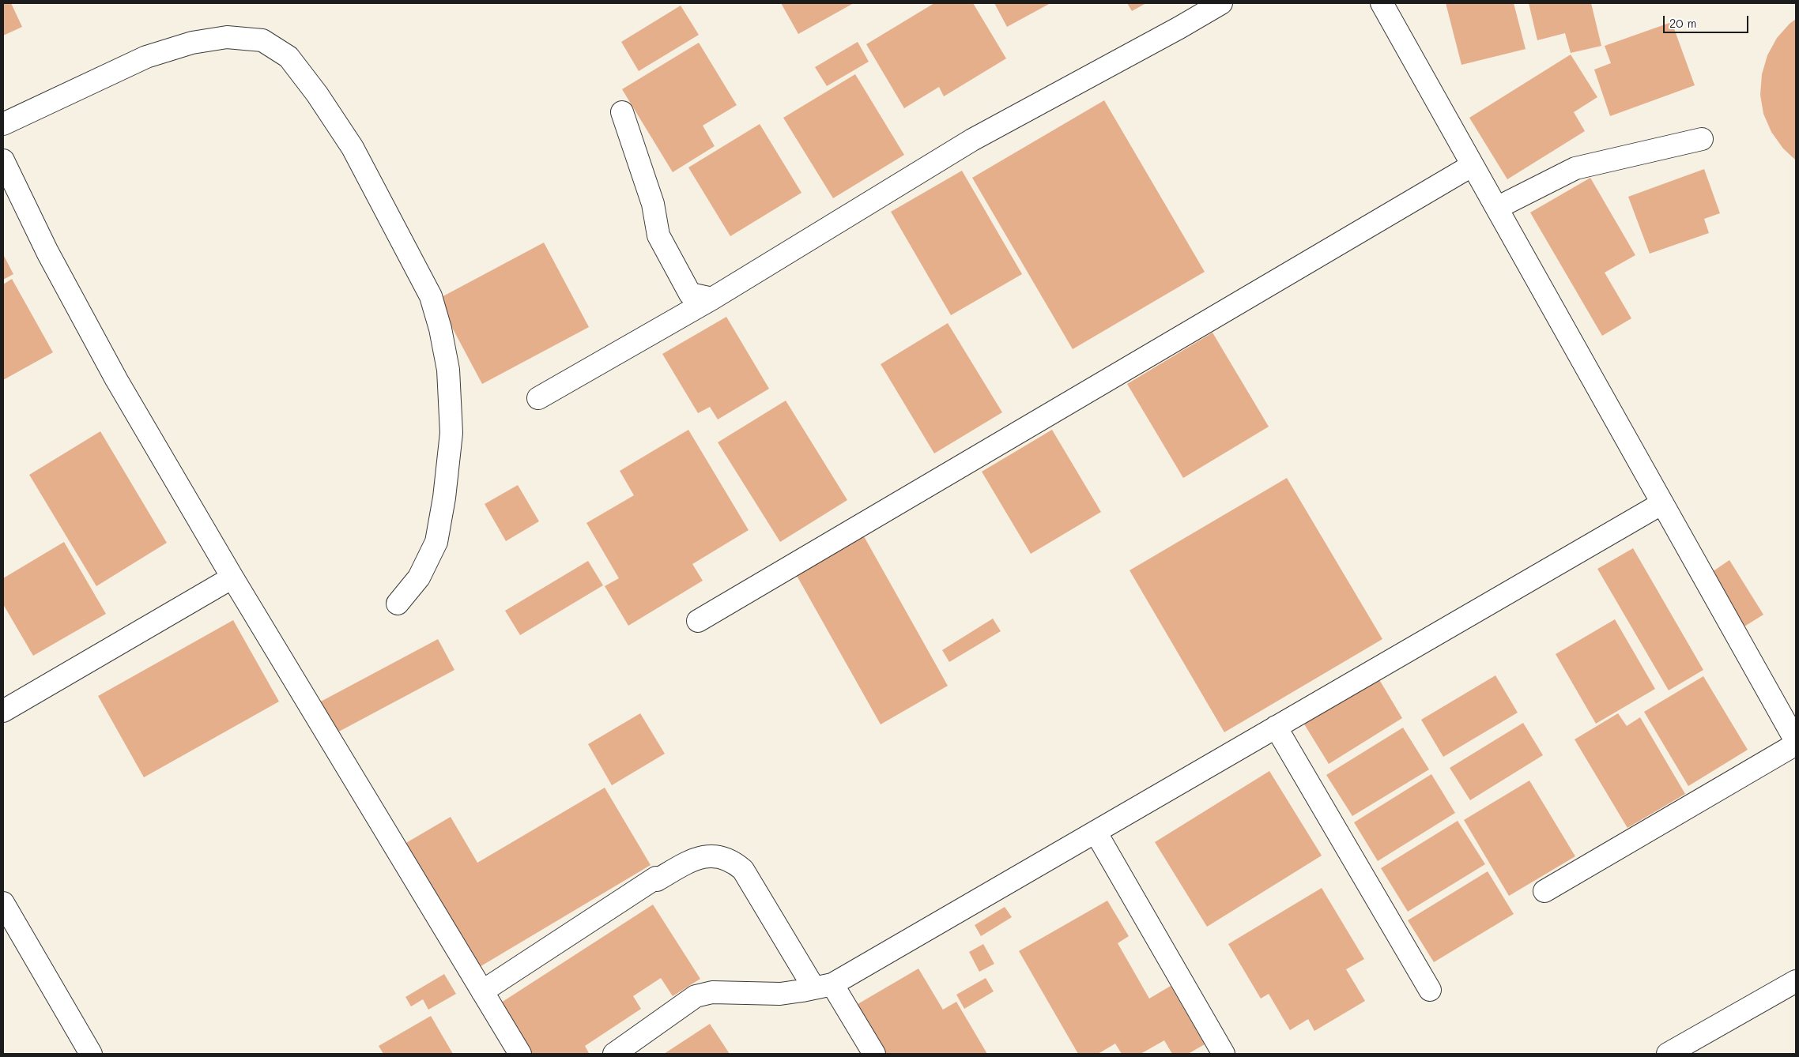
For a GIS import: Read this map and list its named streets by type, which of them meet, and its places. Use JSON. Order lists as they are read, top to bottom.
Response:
{
  "scale_bar": "20 m"
}
